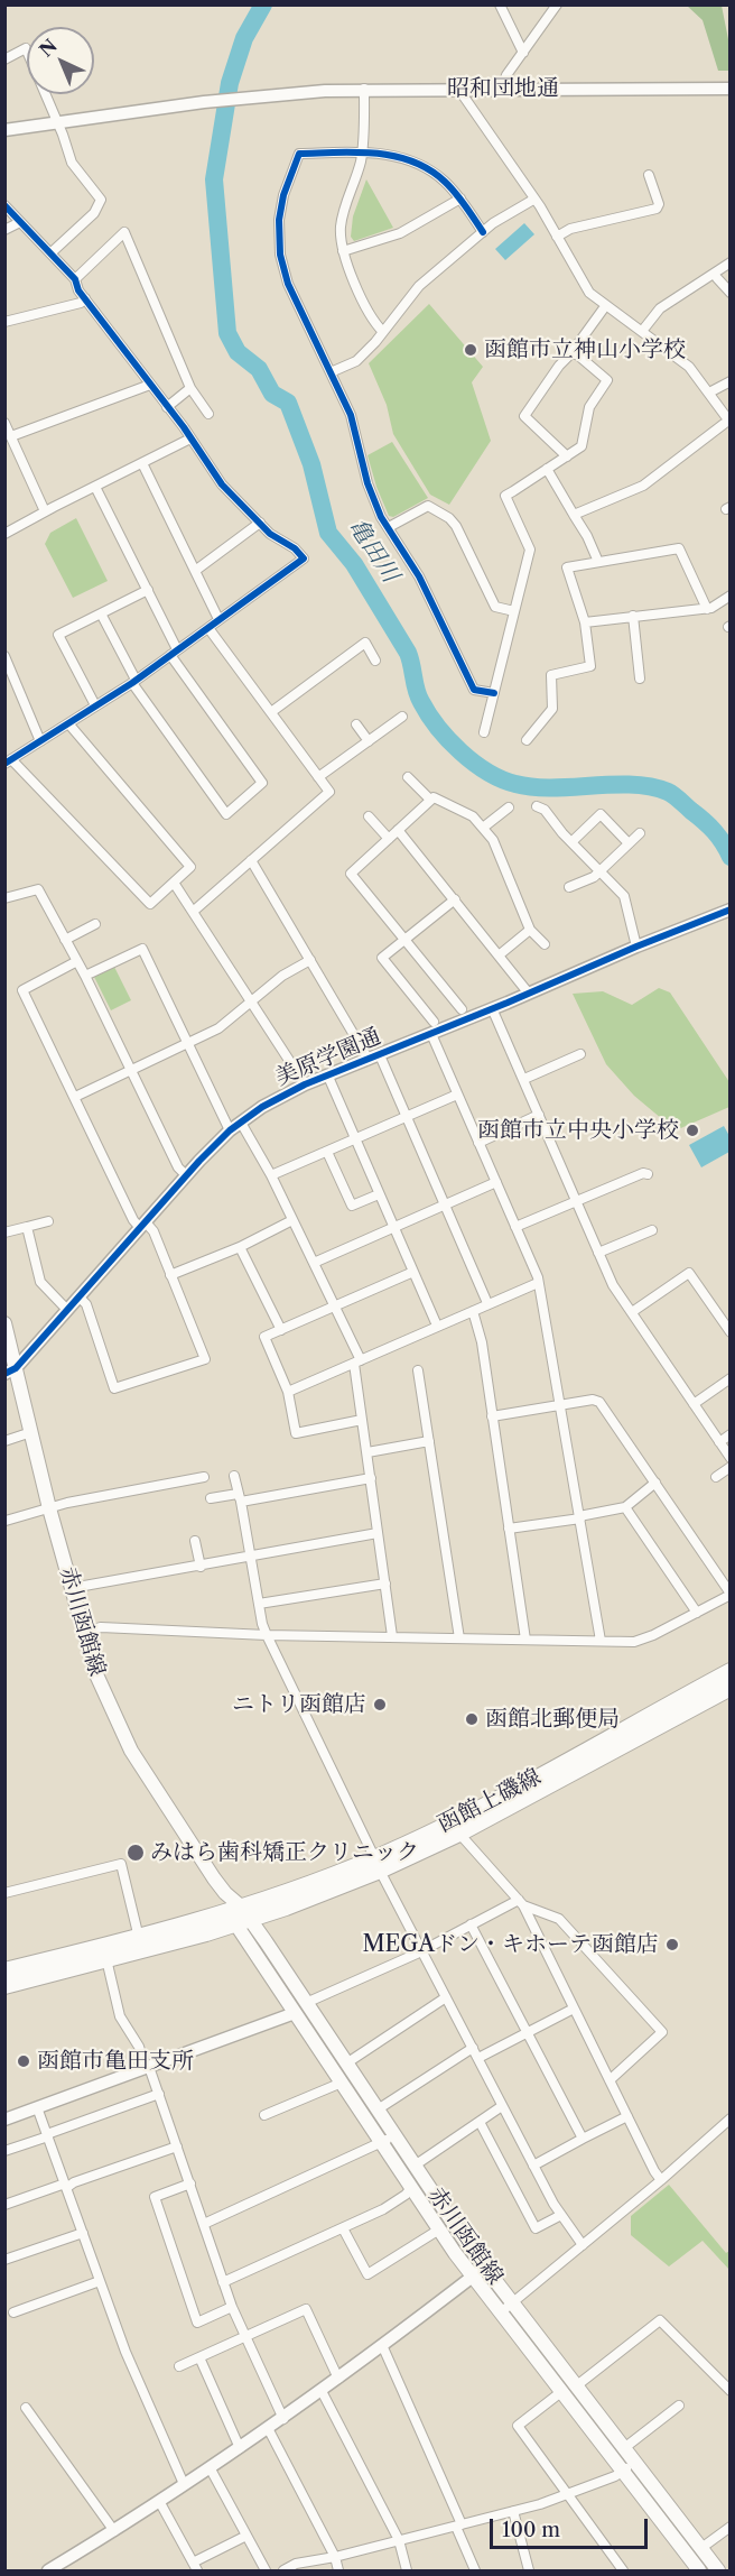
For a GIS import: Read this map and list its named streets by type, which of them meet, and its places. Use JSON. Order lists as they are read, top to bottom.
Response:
{
  "streets": {
    "main road": ["赤川函館線", "函館上磯線"],
    "street": ["昭和団地通", "美原学園通"]
  },
  "crossings": [
    ["美原学園通", "赤川函館線"],
    ["赤川函館線", "函館上磯線"]
  ],
  "water": ["亀田川"],
  "places": [
    "函館市立神山小学校",
    "函館市立中央小学校",
    "ニトリ函館店",
    "函館北郵便局",
    "みはら歯科矯正クリニック",
    "MEGAドン・キホーテ函館店",
    "函館市亀田支所"
  ],
  "scale_bar": "100 m",
  "north": "top left"
}
